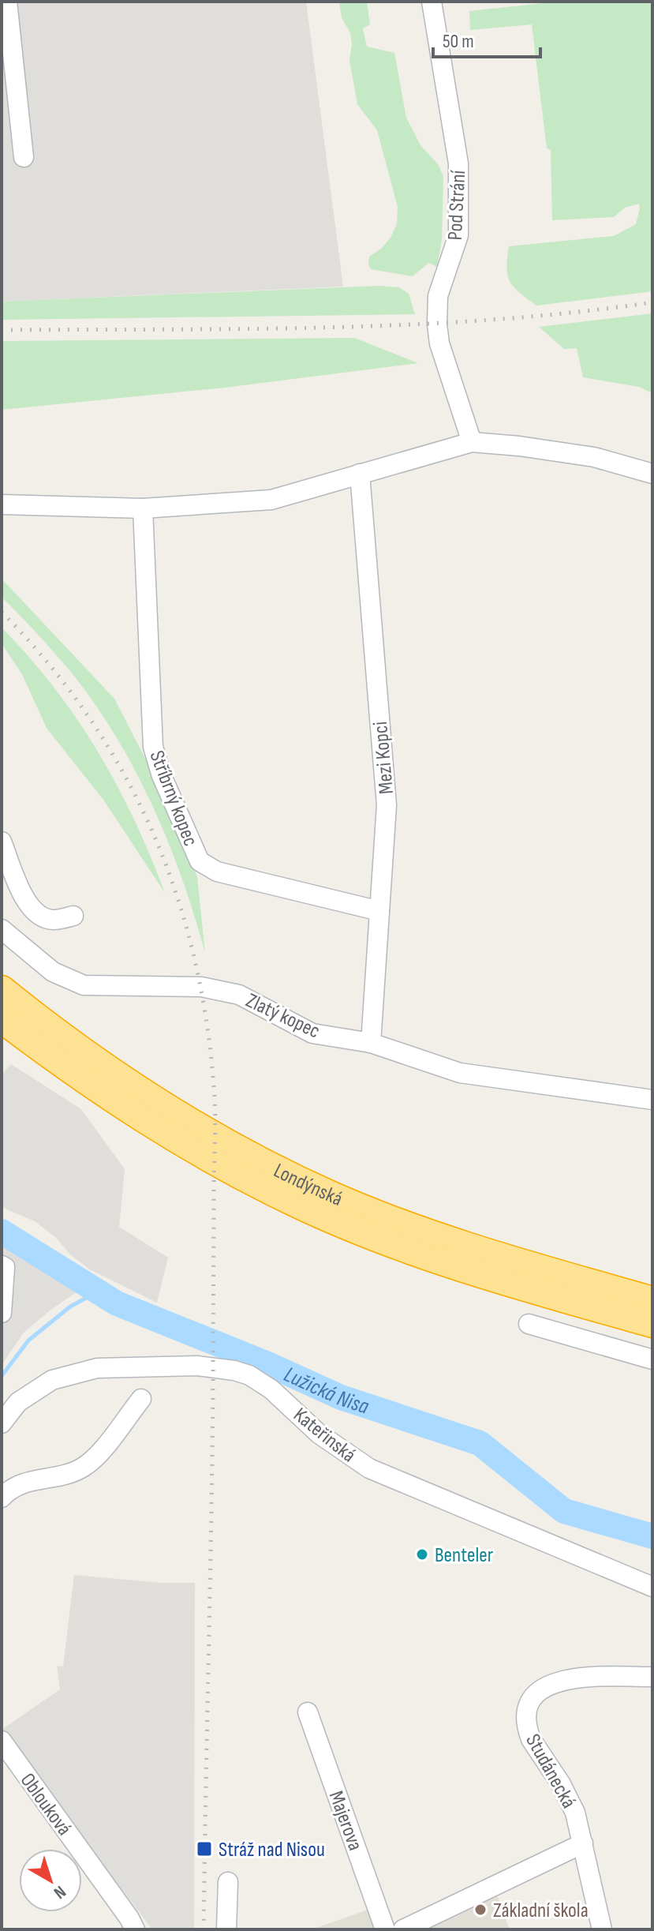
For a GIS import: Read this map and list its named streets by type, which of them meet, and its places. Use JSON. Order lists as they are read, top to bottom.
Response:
{
  "streets": {
    "highway": ["Londýnská"],
    "street": [
      "Pod Strání",
      "Mezi Kopci",
      "Stříbrný kopec",
      "Zlatý kopec",
      "Kateřinská",
      "Studánecká",
      "Oblouková",
      "Majerova"
    ]
  },
  "crossings": [
    ["Mezi Kopci", "Stříbrný kopec"],
    ["Mezi Kopci", "Zlatý kopec"]
  ],
  "water": ["Lužická Nisa"],
  "places": {
    "other": ["Benteler", "Základní škola"],
    "transit": ["Stráž nad Nisou"]
  },
  "scale_bar": "50 m",
  "north": "bottom right"
}
